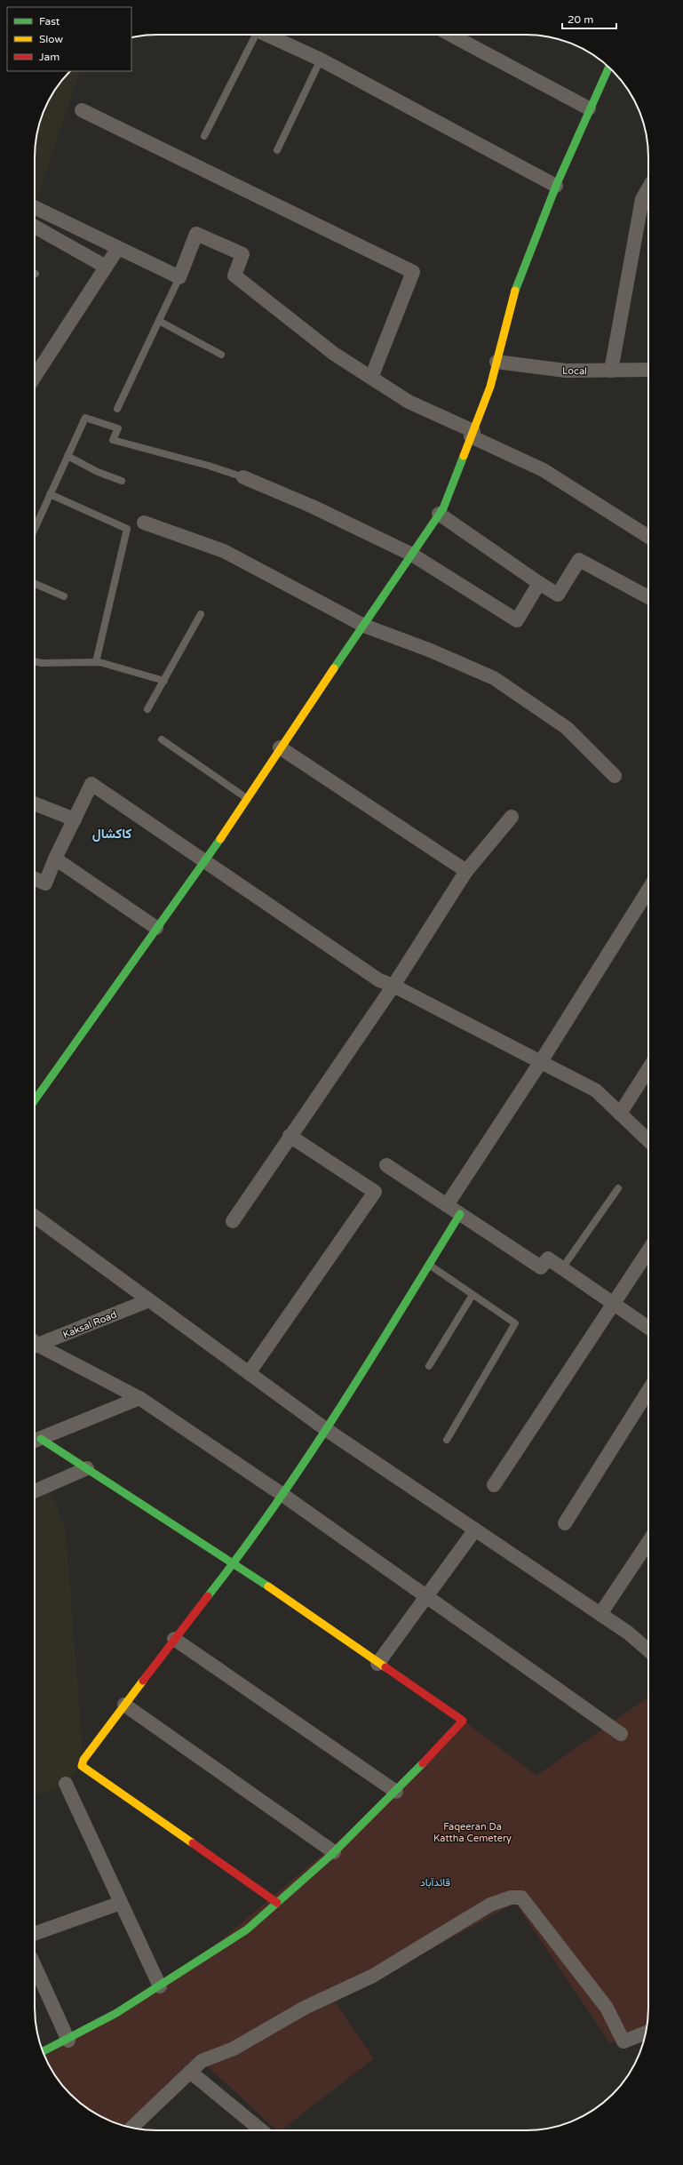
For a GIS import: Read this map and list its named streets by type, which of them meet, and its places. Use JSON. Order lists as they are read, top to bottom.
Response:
{
  "streets": {
    "street": ["Local", "Kaksal Road"]
  },
  "districts": ["کاکشال", "قائدآباد"],
  "parks": ["Faqeeran Da Kattha Cemetery"],
  "legend": ["Fast", "Slow", "Jam"],
  "scale_bar": "20 m"
}
